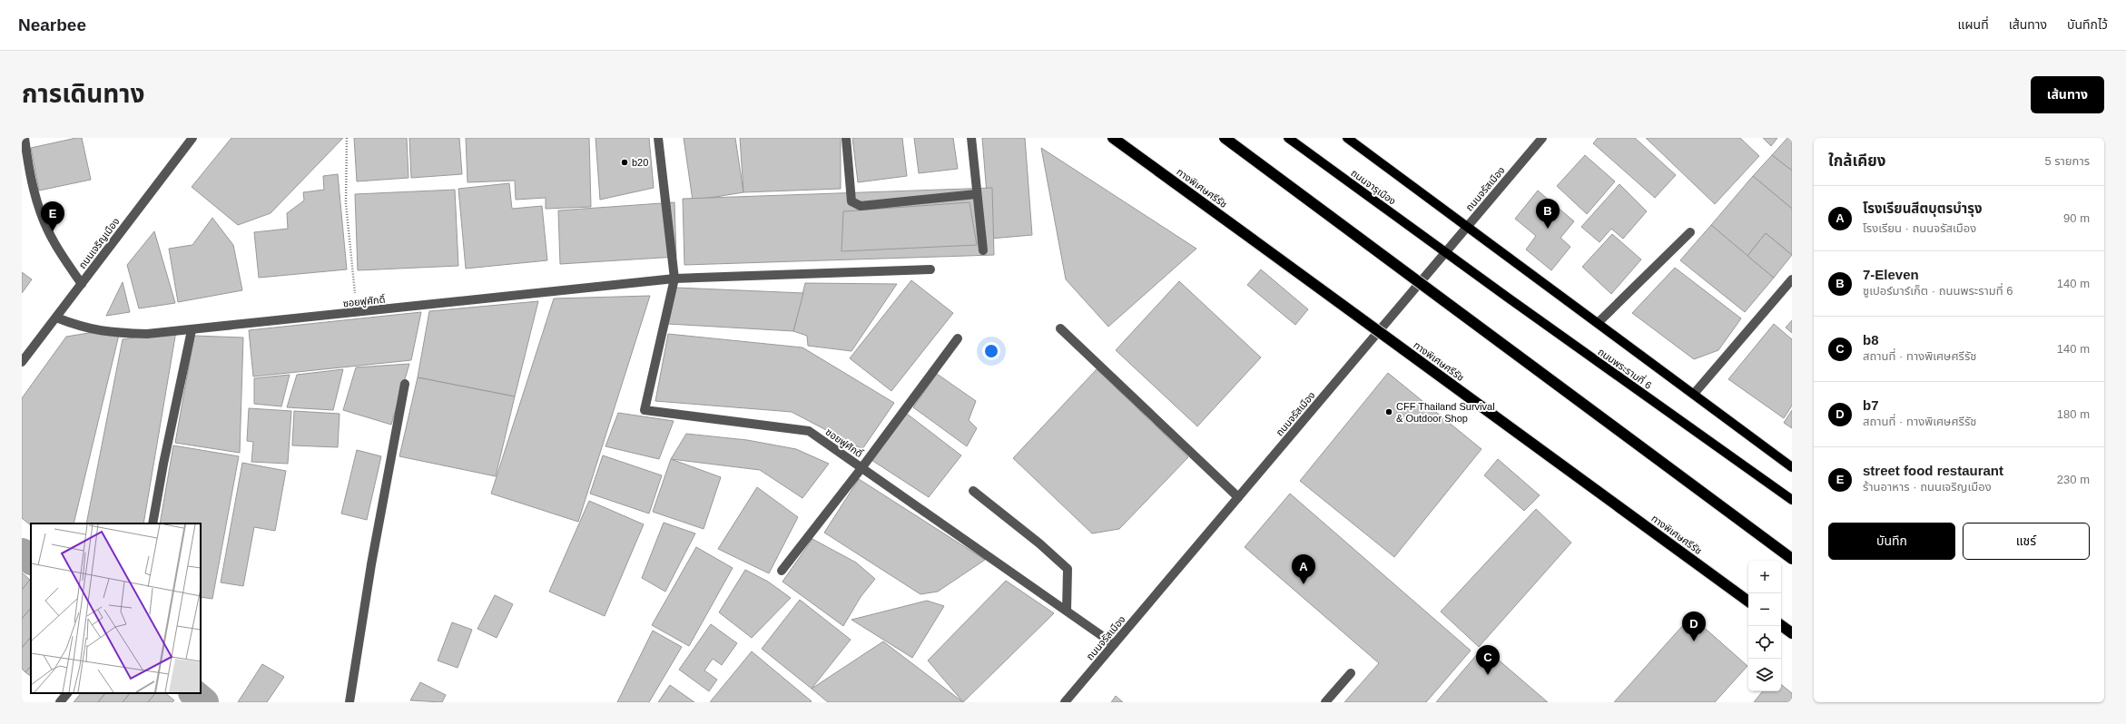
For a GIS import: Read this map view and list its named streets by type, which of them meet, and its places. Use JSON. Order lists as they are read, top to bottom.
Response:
{
  "streets": {
    "highway": ["ทางพิเศษศรีรัช"],
    "main road": ["ถนนจารุเมือง", "ถนนพระรามที่ 6"],
    "street": ["ถนนจรัสเมือง", "ถนนเจริญเมือง", "ซอยฟูศักดิ์"]
  },
  "crossings": [
    ["ถนนจารุเมือง", "ถนนจรัสเมือง"],
    ["ถนนจารุเมือง", "ถนนพระรามที่ 6"],
    ["ถนนจรัสเมือง", "ซอยฟูศักดิ์"],
    ["ถนนจรัสเมือง", "ถนนพระรามที่ 6"],
    ["ถนนเจริญเมือง", "ซอยฟูศักดิ์"]
  ],
  "places": ["b20", "CFF Thailand Survival & Outdoor Shop"],
  "page": {
    "header": "Nearbee",
    "nav": ["แผนที่", "เส้นทาง", "บันทึกไว้"],
    "title": "การเดินทาง",
    "buttons": [
      "เส้นทาง",
      ["บันทึก", "แชร์"]
    ],
    "heading": ["ใกล้เคียง", "5 รายการ"],
    "list": [
      {
        "mark": "A",
        "name": "โรงเรียนสีตบุตรบำรุง",
        "note": "โรงเรียน · ถนนจรัสเมือง",
        "value": "90 m"
      },
      {
        "mark": "B",
        "name": "7-Eleven",
        "note": "ซูเปอร์มาร์เก็ต · ถนนพระรามที่ 6",
        "value": "140 m"
      },
      {
        "mark": "C",
        "name": "b8",
        "note": "สถานที่ · ทางพิเศษศรีรัช",
        "value": "140 m"
      },
      {
        "mark": "D",
        "name": "b7",
        "note": "สถานที่ · ทางพิเศษศรีรัช",
        "value": "180 m"
      },
      {
        "mark": "E",
        "name": "street food restaurant",
        "note": "ร้านอาหาร · ถนนเจริญเมือง",
        "value": "230 m"
      }
    ],
    "pins": [
      "B",
      "E",
      "A",
      "D",
      "C"
    ],
    "map_buttons": ["+", "−"]
  }
}
